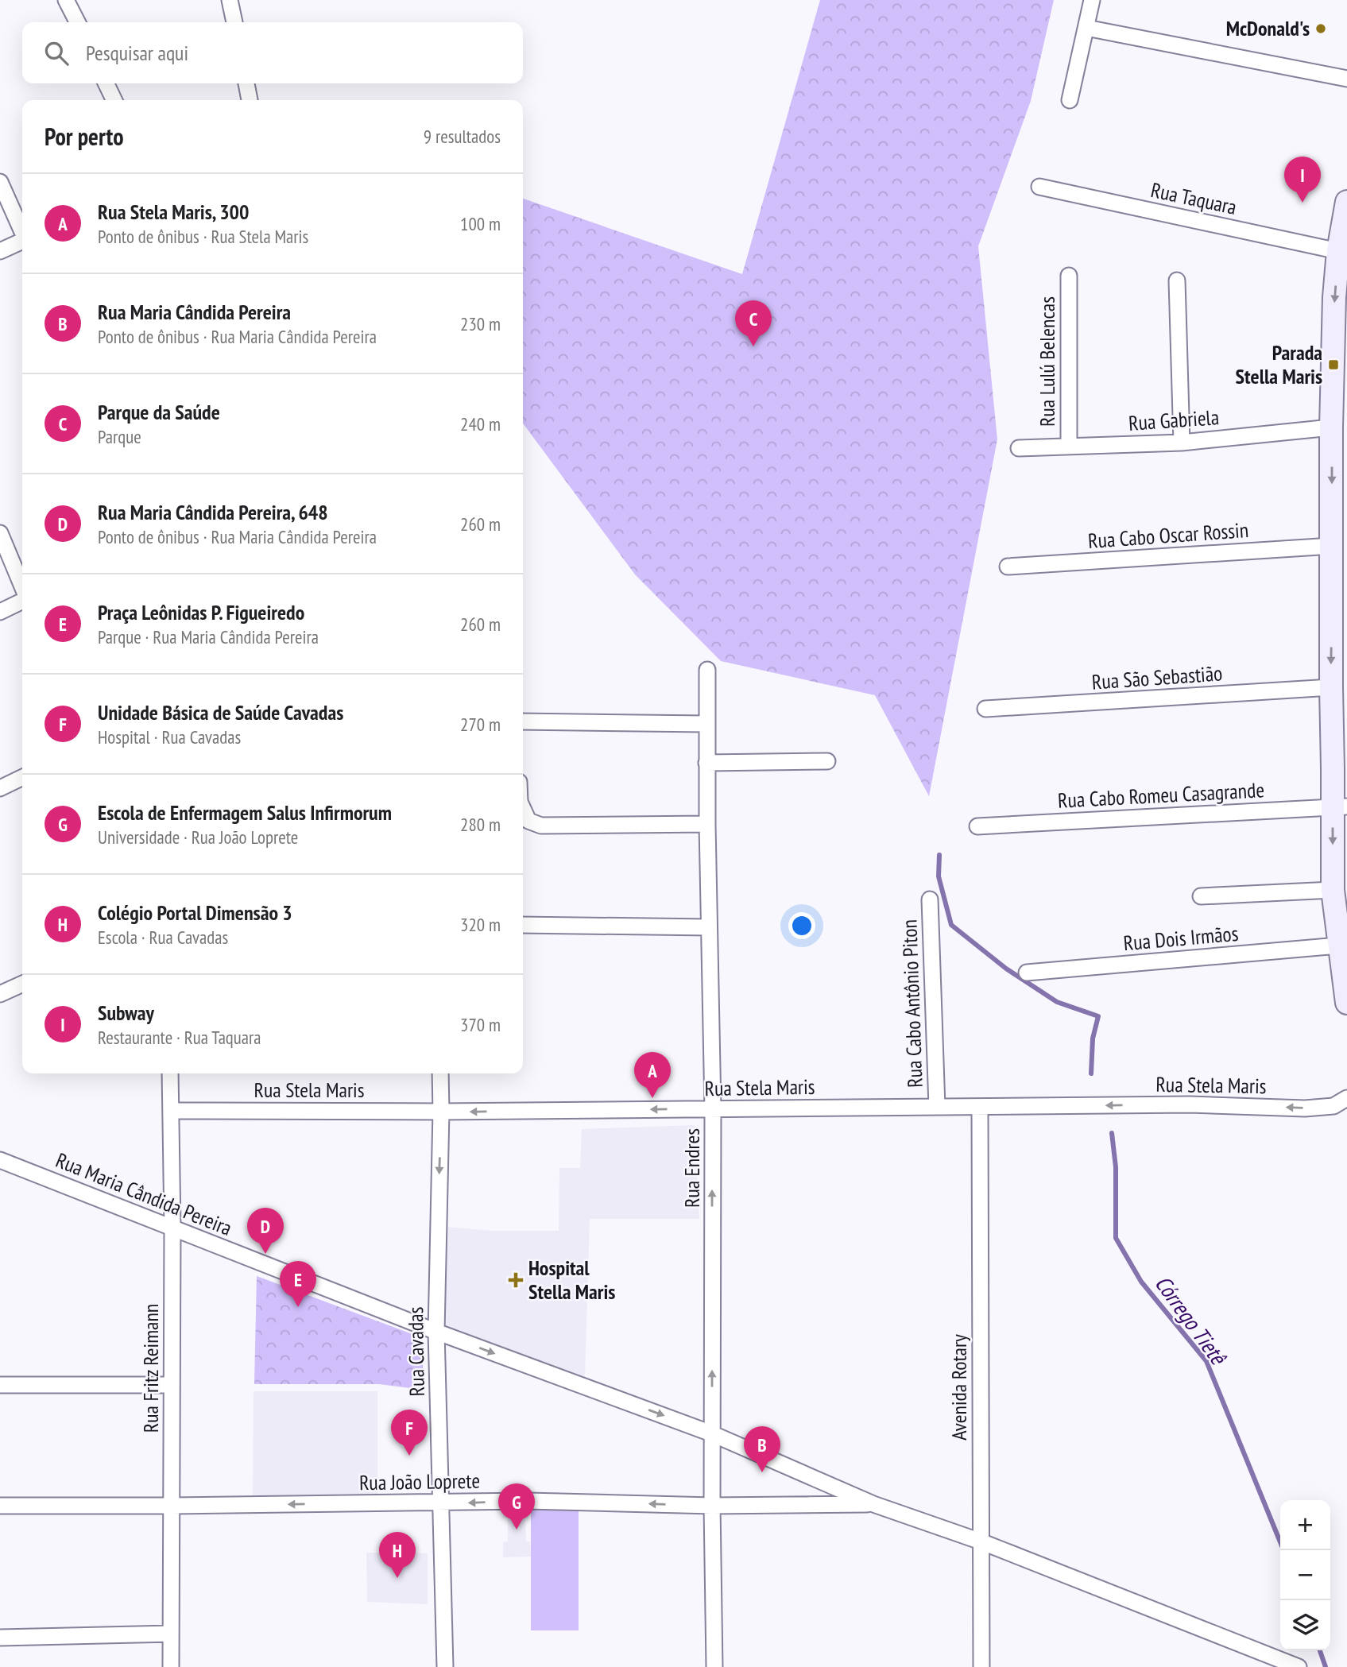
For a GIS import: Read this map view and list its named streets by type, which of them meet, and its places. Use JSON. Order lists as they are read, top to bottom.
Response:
{
  "streets": {
    "street": [
      "Rua Taquara",
      "Rua Lulú Belencas",
      "Rua Gabriela",
      "Rua Cabo Oscar Rossin",
      "Rua São Sebastião",
      "Rua Cabo Romeu Casagrande",
      "Rua Dois Irmãos",
      "Rua Cabo Antônio Piton",
      "Rua Stela Maris",
      "Rua Endres",
      "Rua Maria Cândida Pereira",
      "Rua Cavadas",
      "Rua Fritz Reimann",
      "Avenida Rotary",
      "Rua João Loprete"
    ]
  },
  "crossings": [
    ["Rua Lulú Belencas", "Rua Gabriela"],
    ["Rua Cabo Antônio Piton", "Rua Stela Maris"],
    ["Rua Stela Maris", "Rua Endres"],
    ["Rua Stela Maris", "Rua Cavadas"],
    ["Rua Stela Maris", "Rua Fritz Reimann"],
    ["Rua Stela Maris", "Avenida Rotary"],
    ["Rua Endres", "Rua Maria Cândida Pereira"],
    ["Rua Endres", "Rua João Loprete"],
    ["Rua Maria Cândida Pereira", "Rua Cavadas"],
    ["Rua Maria Cândida Pereira", "Rua Fritz Reimann"],
    ["Rua Maria Cândida Pereira", "Avenida Rotary"],
    ["Rua Maria Cândida Pereira", "Rua João Loprete"],
    ["Rua Cavadas", "Rua João Loprete"],
    ["Rua Fritz Reimann", "Rua João Loprete"]
  ],
  "one_way": ["Rua Stela Maris", "Rua Cavadas", "Rua João Loprete"],
  "water": ["Córrego Tietê"],
  "places": {
    "other": ["McDonald's"],
    "transit": ["Parada Stella Maris"],
    "health": ["Hospital Stella Maris"]
  },
  "page": {
    "search": "Pesquisar aqui",
    "heading": ["Por perto", "9 resultados"],
    "pins": [
      "I",
      "C",
      "A",
      "D",
      "E",
      "F",
      "B",
      "G",
      "H"
    ],
    "list": [
      {
        "mark": "A",
        "name": "Rua Stela Maris, 300",
        "note": "Ponto de ônibus · Rua Stela Maris",
        "value": "100 m"
      },
      {
        "mark": "B",
        "name": "Rua Maria Cândida Pereira",
        "note": "Ponto de ônibus · Rua Maria Cândida Pereira",
        "value": "230 m"
      },
      {
        "mark": "C",
        "name": "Parque da Saúde",
        "note": "Parque",
        "value": "240 m"
      },
      {
        "mark": "D",
        "name": "Rua Maria Cândida Pereira, 648",
        "note": "Ponto de ônibus · Rua Maria Cândida Pereira",
        "value": "260 m"
      },
      {
        "mark": "E",
        "name": "Praça Leônidas P. Figueiredo",
        "note": "Parque · Rua Maria Cândida Pereira",
        "value": "260 m"
      },
      {
        "mark": "F",
        "name": "Unidade Básica de Saúde Cavadas",
        "note": "Hospital · Rua Cavadas",
        "value": "270 m"
      },
      {
        "mark": "G",
        "name": "Escola de Enfermagem Salus Infirmorum",
        "note": "Universidade · Rua João Loprete",
        "value": "280 m"
      },
      {
        "mark": "H",
        "name": "Colégio Portal Dimensão 3",
        "note": "Escola · Rua Cavadas",
        "value": "320 m"
      },
      {
        "mark": "I",
        "name": "Subway",
        "note": "Restaurante · Rua Taquara",
        "value": "370 m"
      }
    ],
    "map_buttons": ["+", "−"]
  }
}
